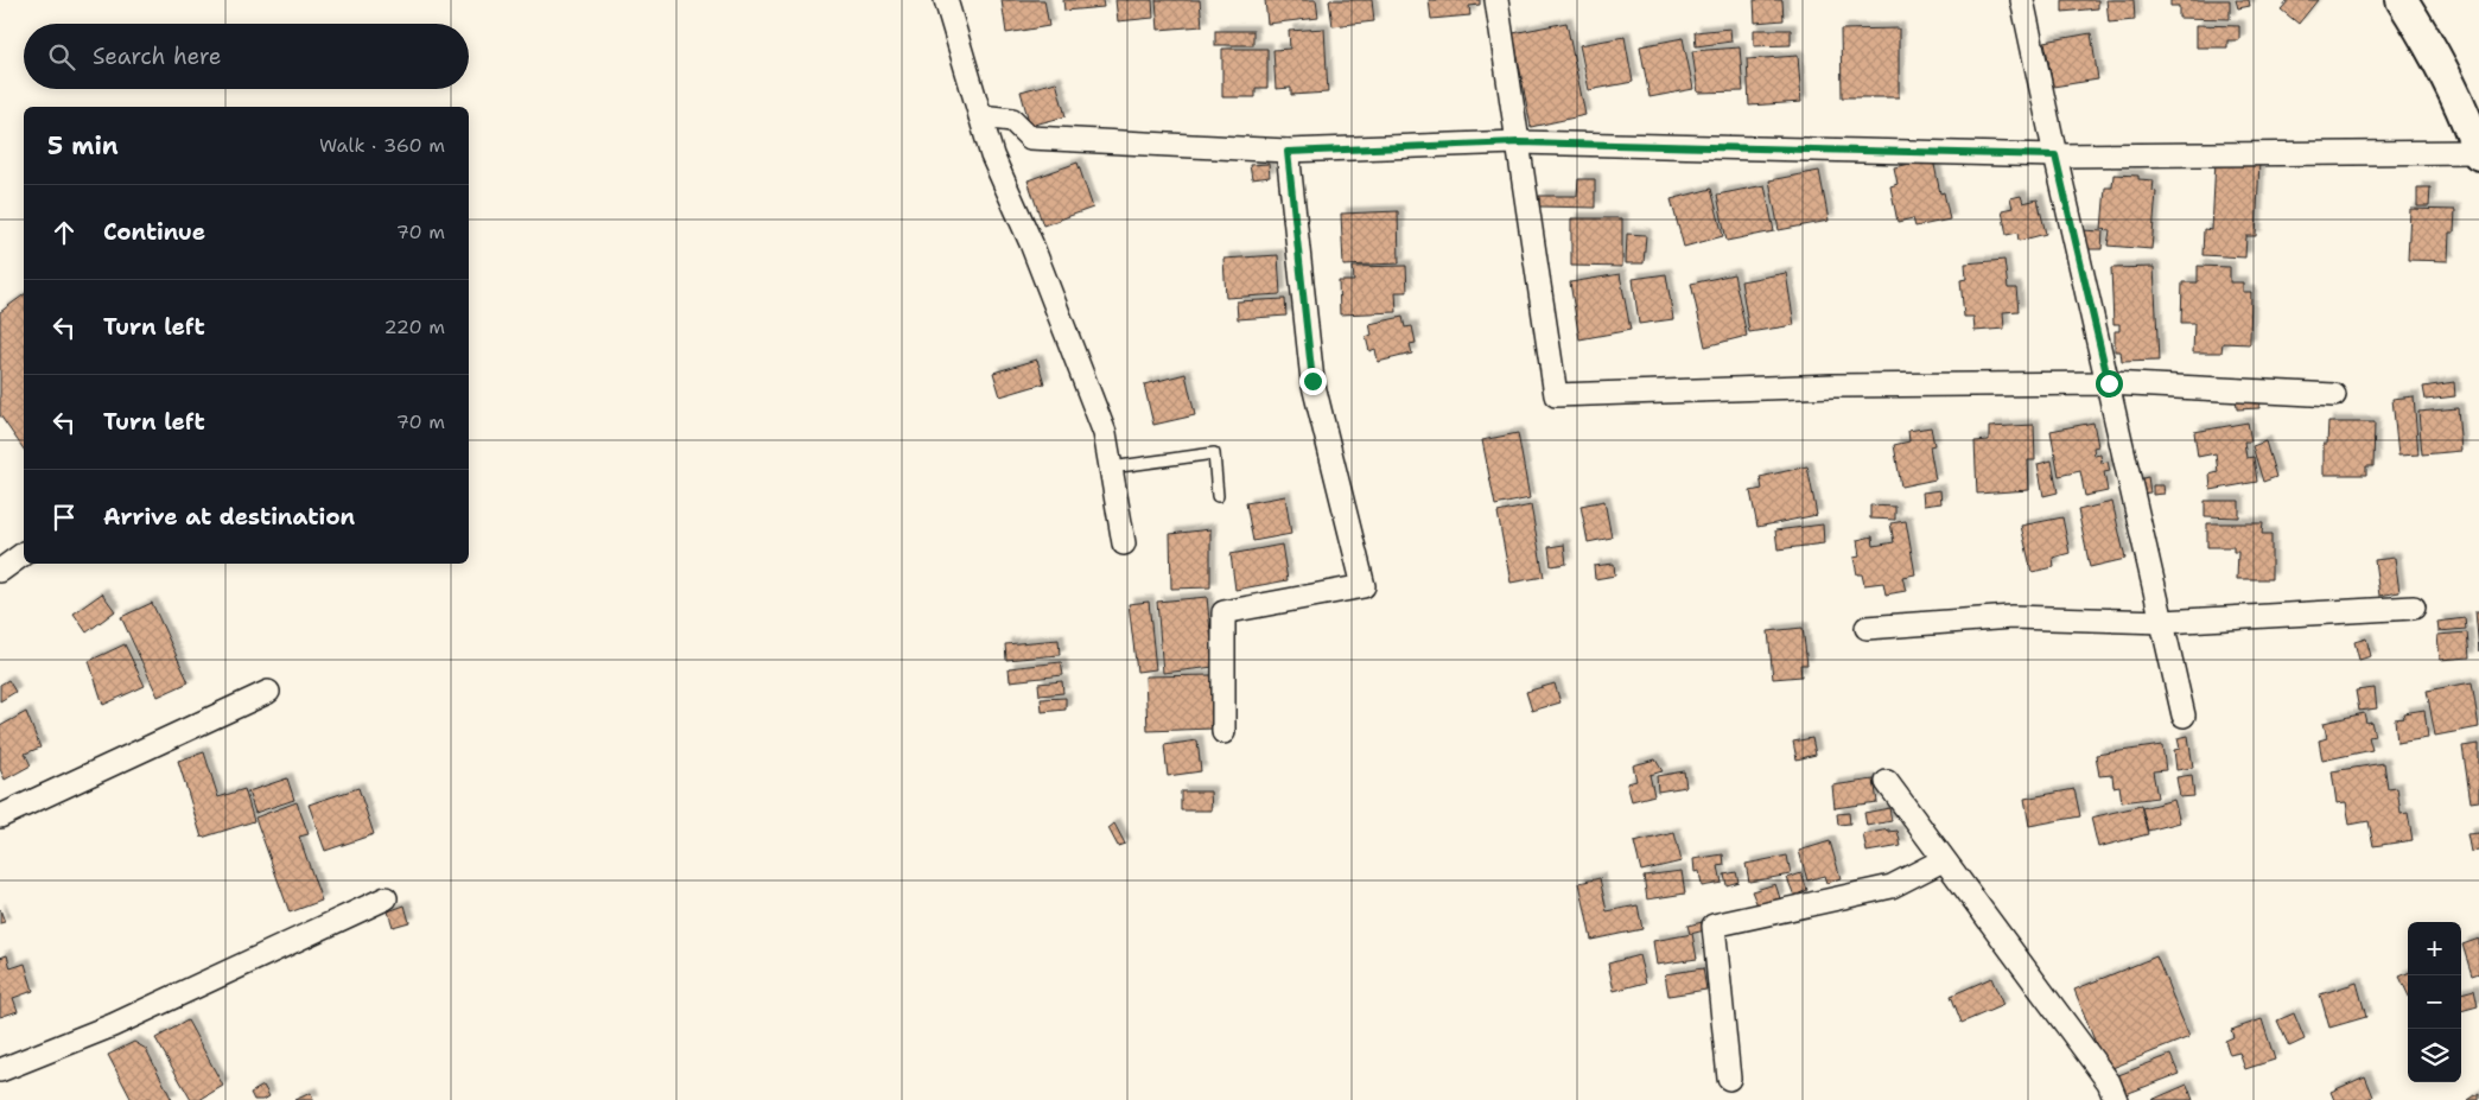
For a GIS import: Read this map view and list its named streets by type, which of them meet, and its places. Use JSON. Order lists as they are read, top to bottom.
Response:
{
  "page": {
    "search": "Search here",
    "heading": ["5 min", "Walk · 360 m"],
    "list": [
      ["Continue", "70 m"],
      ["Turn left", "220 m"],
      ["Turn left", "70 m"],
      "Arrive at destination"
    ],
    "map_buttons": ["+", "−"]
  }
}
